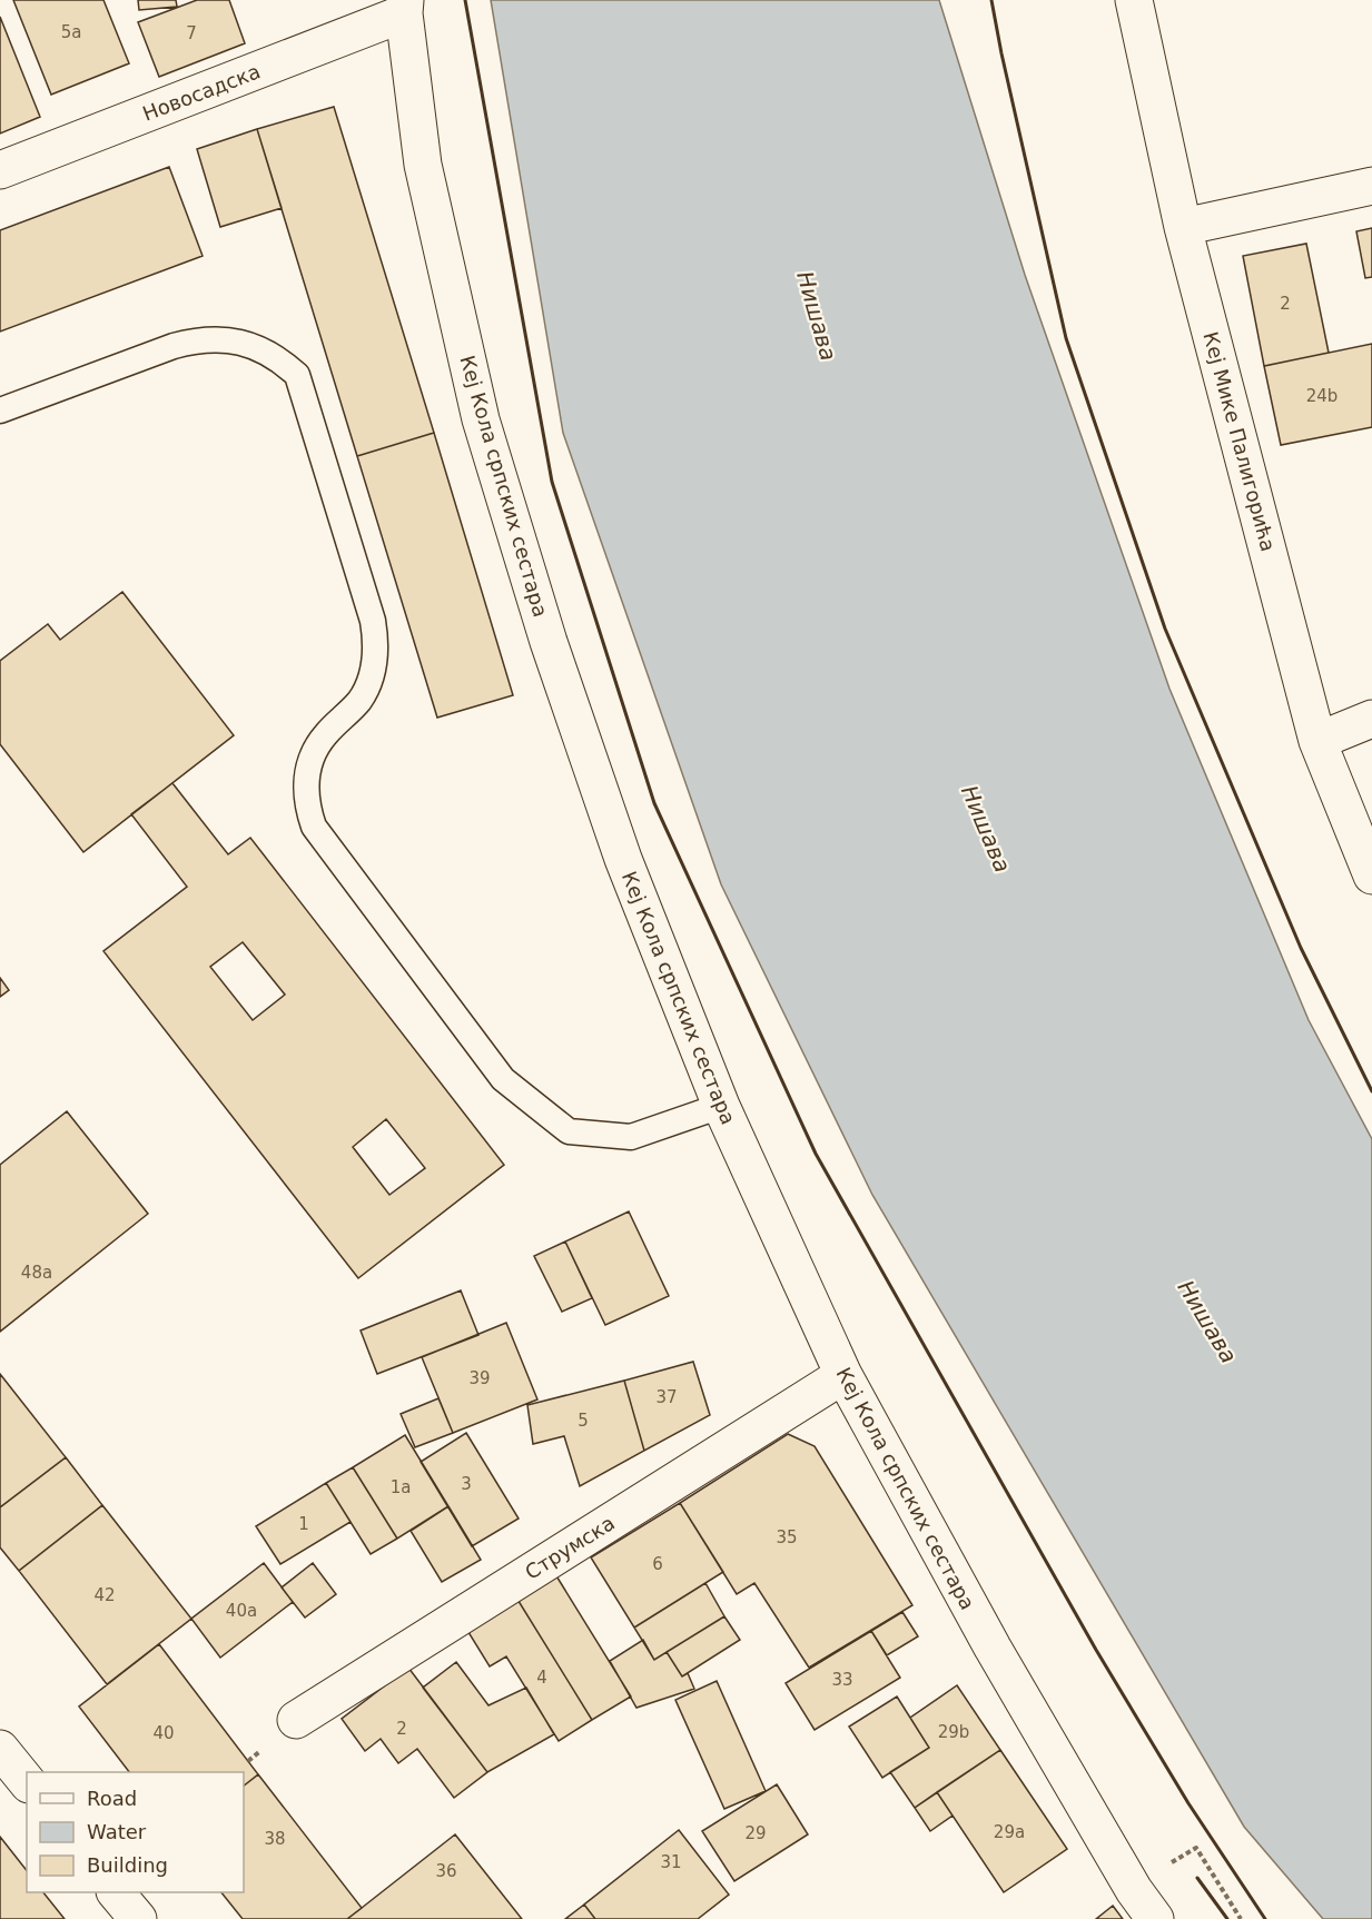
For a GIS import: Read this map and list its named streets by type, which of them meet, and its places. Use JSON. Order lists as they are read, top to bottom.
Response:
{
  "streets": {
    "street": [
      "Новосадска",
      "Кеј Мике Палигорића",
      "Кеј Кола српских сестара",
      "Струмска"
    ]
  },
  "crossings": [
    ["Новосадска", "Кеј Кола српских сестара"],
    ["Кеј Кола српских сестара", "Струмска"]
  ],
  "water": ["Нишава"],
  "house_numbers": [
    "5a",
    "7",
    "2",
    "24b",
    "48a",
    "39",
    "37",
    "5",
    "3",
    "1a",
    "1",
    "35",
    "6",
    "42",
    "40a",
    "4",
    "33",
    "2",
    "29b",
    "40",
    "29a",
    "29",
    "38",
    "31",
    "36"
  ],
  "legend": ["Road", "Water", "Building"]
}
